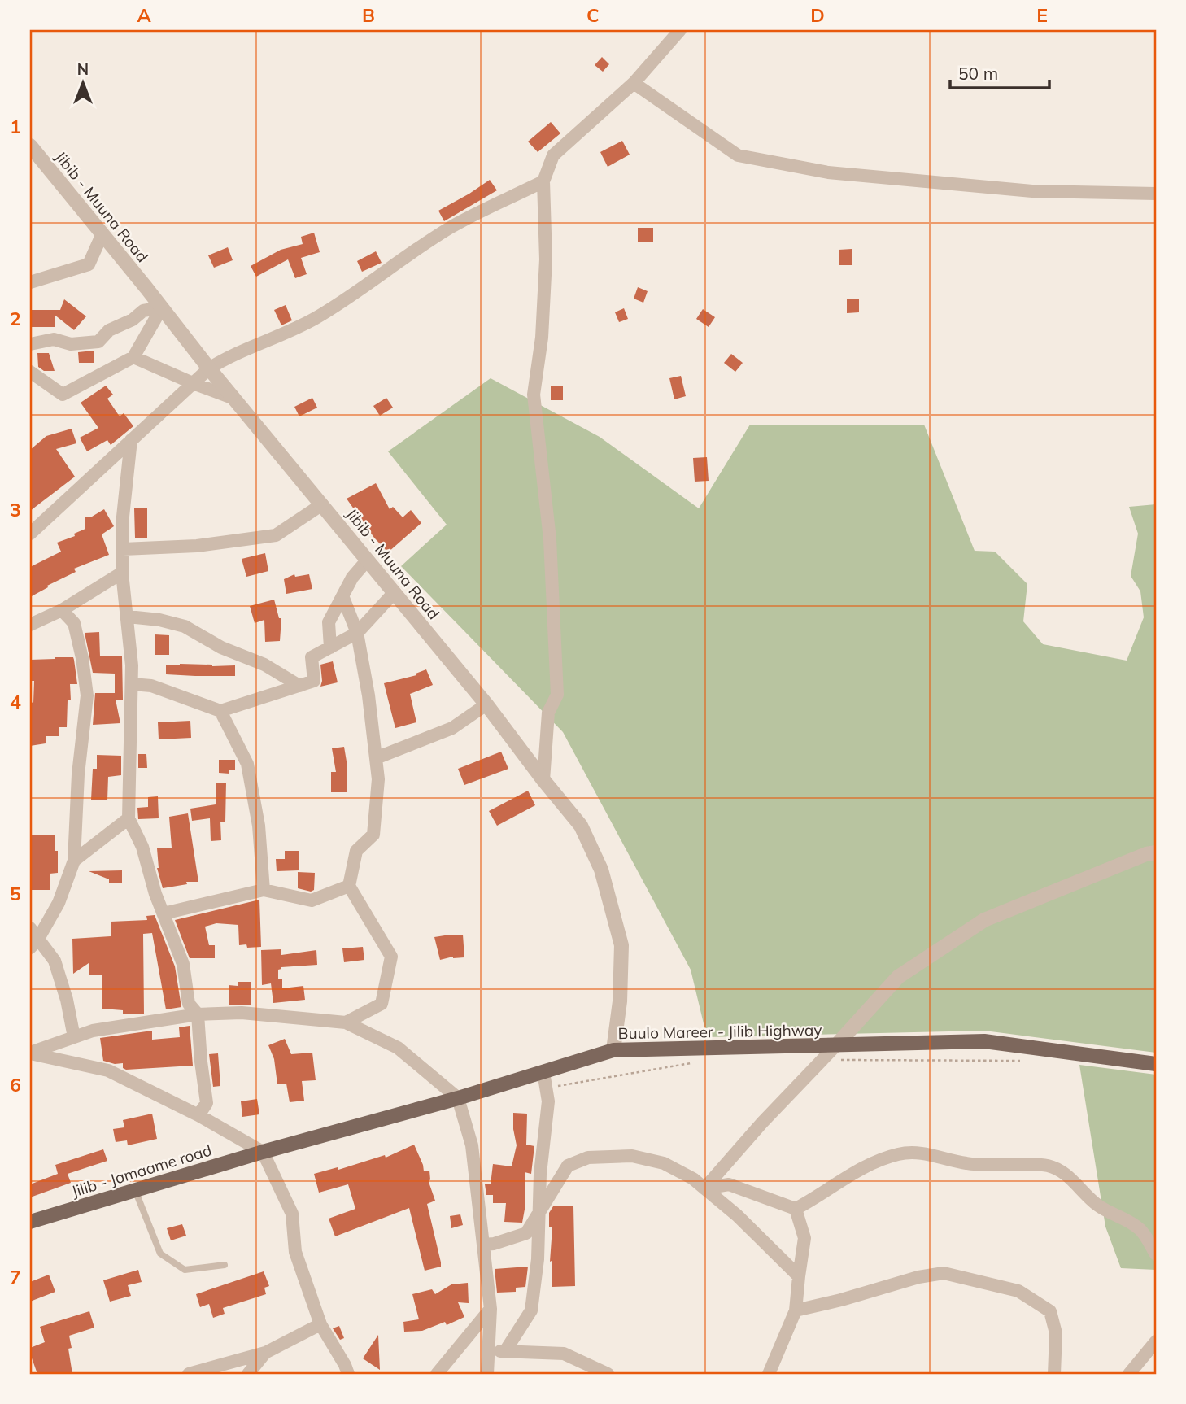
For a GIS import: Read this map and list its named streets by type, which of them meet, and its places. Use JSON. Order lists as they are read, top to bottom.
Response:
{
  "streets": {
    "main road": ["Buulo Mareer - Jilib Highway", "Jilib - Jamaame road"],
    "street": ["Jibib - Muuna Road"]
  },
  "crossings": [
    ["Jibib - Muuna Road", "Buulo Mareer - Jilib Highway"],
    ["Buulo Mareer - Jilib Highway", "Jilib - Jamaame road"]
  ],
  "scale_bar": "50 m",
  "north": "top",
  "grid": {
    "columns": [
      "A",
      "B",
      "C",
      "D",
      "E"
    ],
    "rows": [
      "1",
      "2",
      "3",
      "4",
      "5",
      "6",
      "7"
    ]
  }
}
